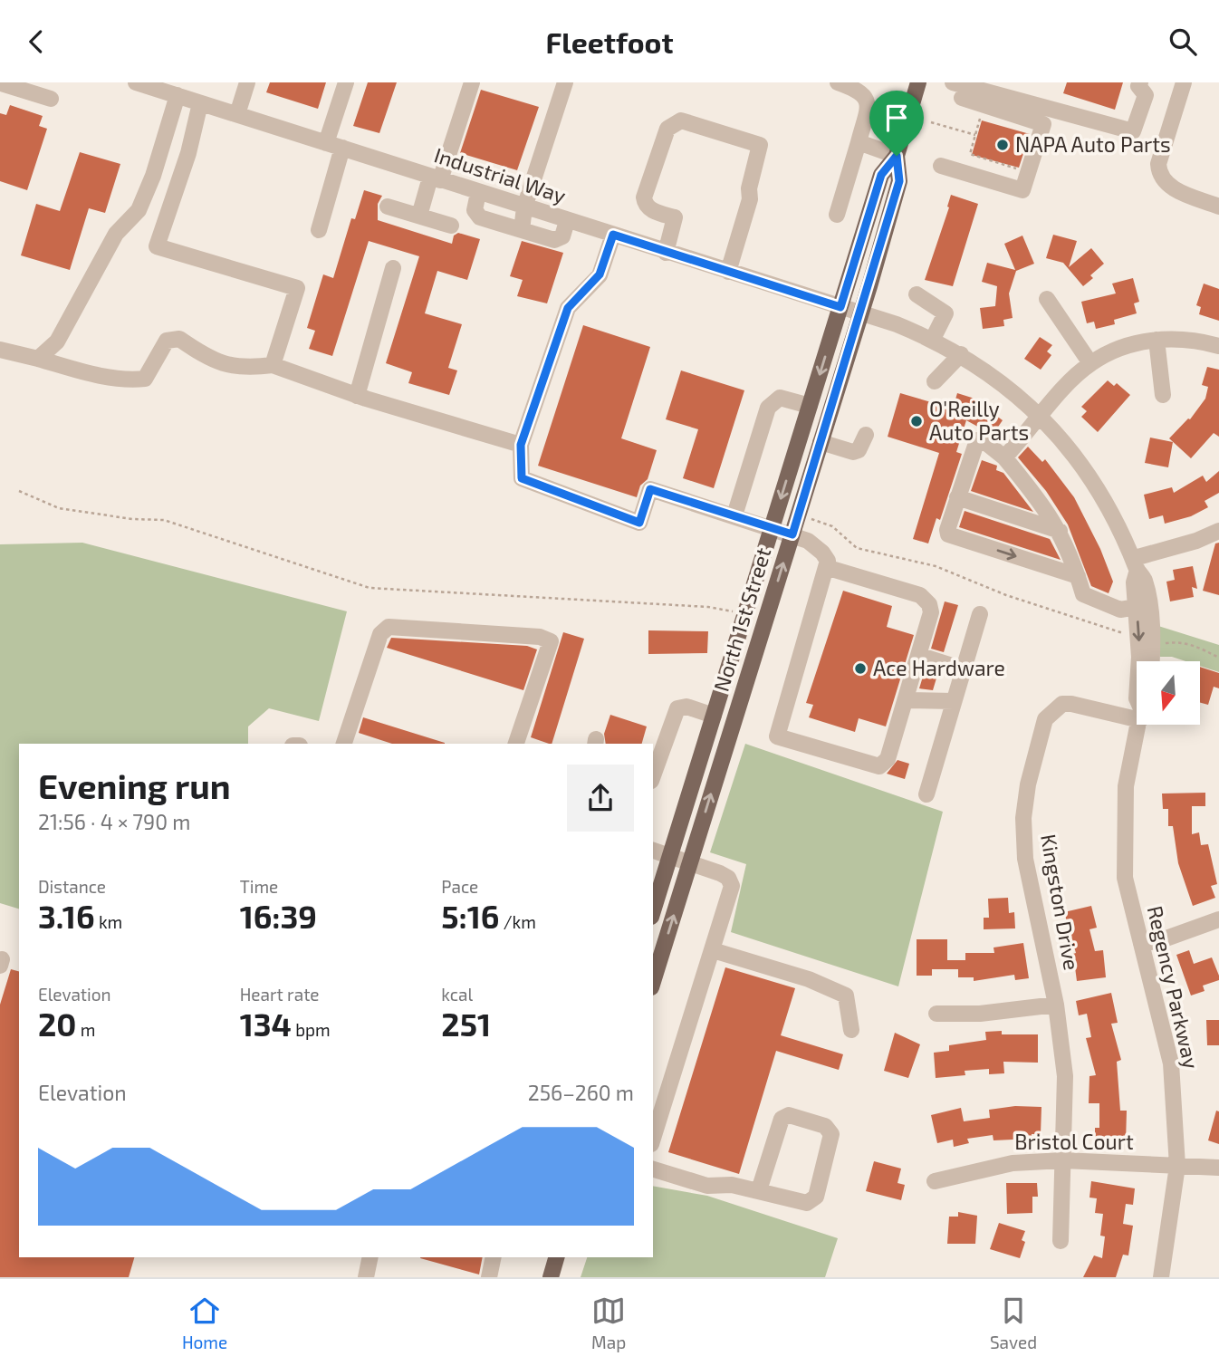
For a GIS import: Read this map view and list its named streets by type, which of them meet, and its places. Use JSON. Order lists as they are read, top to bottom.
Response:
{
  "streets": {
    "main road": ["North 1st Street"],
    "street": [
      "Industrial Way",
      "Kingston Drive",
      "Regency Parkway",
      "Bristol Court"
    ]
  },
  "crossings": [
    ["Industrial Way", "North 1st Street"],
    ["Industrial Way", "Regency Parkway"],
    ["North 1st Street", "Regency Parkway"],
    ["Kingston Drive", "Bristol Court"],
    ["Regency Parkway", "Bristol Court"]
  ],
  "places": ["NAPA Auto Parts", "O'Reilly Auto Parts", "Ace Hardware"],
  "north": "bottom",
  "page": {
    "header": "Fleetfoot",
    "heading": ["Evening run", "21:56 · 4 × 790 m"],
    "stats": [
      ["Distance", "3.16 km"],
      ["Time", "16:39"],
      ["Pace", "5:16 /km"],
      ["Elevation", "20 m"],
      ["Heart rate", "134 bpm"],
      ["kcal", "251"]
    ],
    "chart": ["Elevation", "256–260 m"],
    "tabs": ["Home", "Map", "Saved"]
  }
}
